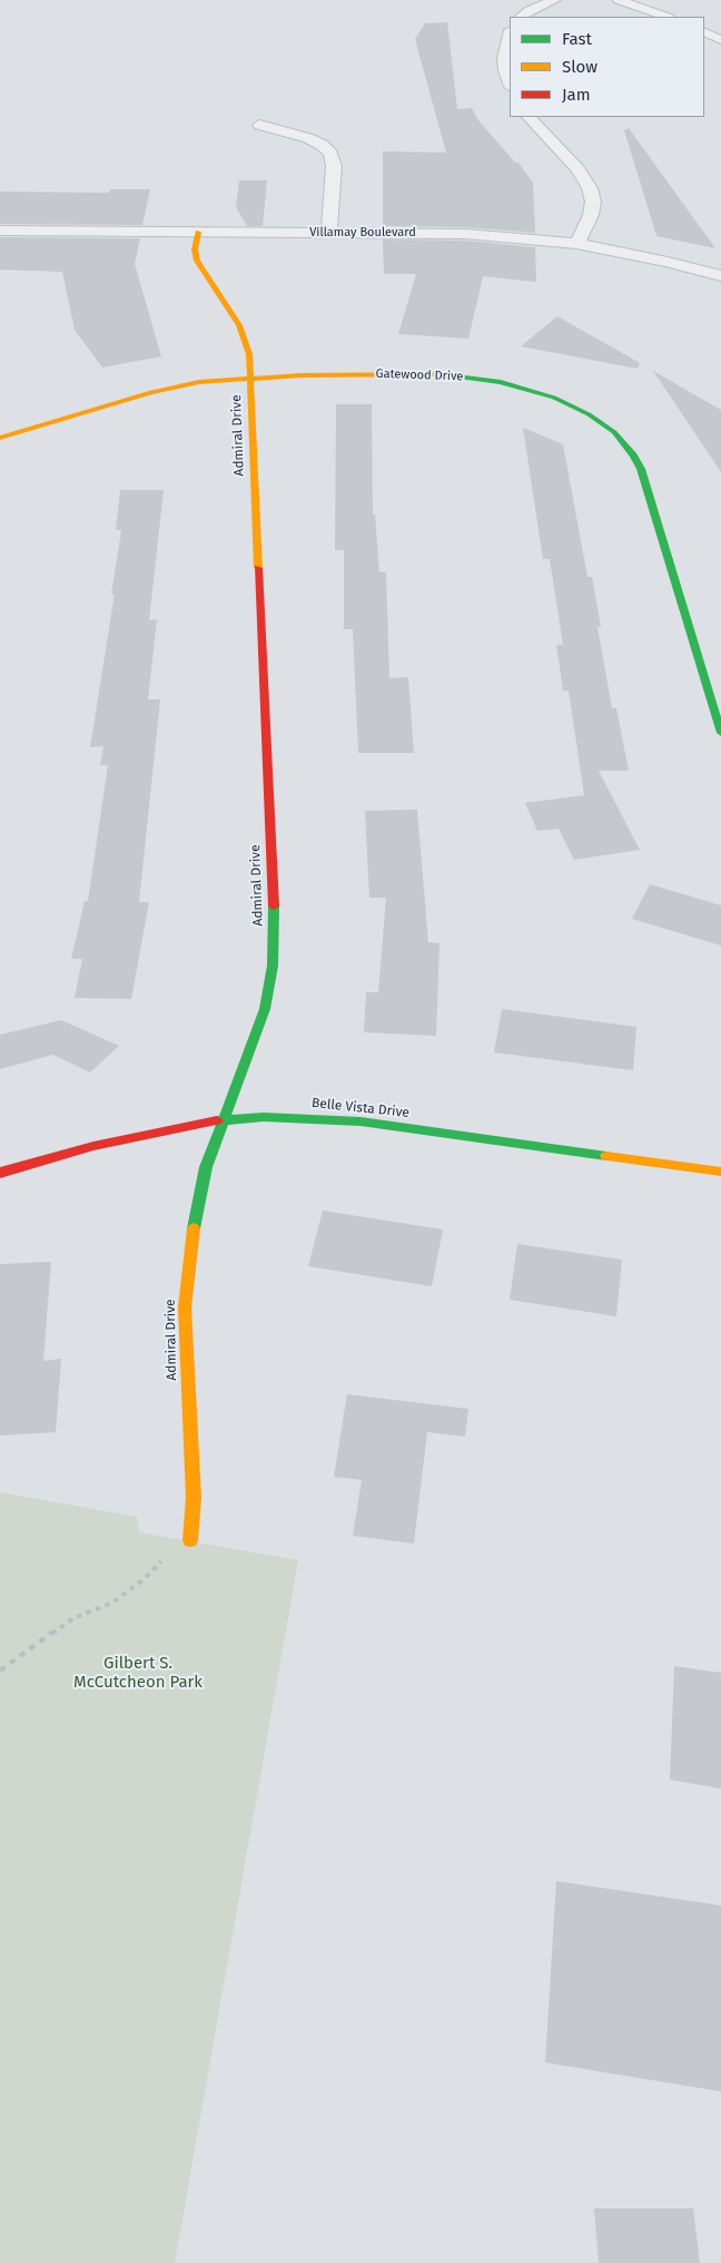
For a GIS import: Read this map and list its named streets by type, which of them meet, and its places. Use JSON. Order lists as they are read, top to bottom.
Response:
{
  "streets": {
    "street": [
      "Villamay Boulevard",
      "Gatewood Drive",
      "Admiral Drive",
      "Belle Vista Drive"
    ]
  },
  "crossings": [
    ["Villamay Boulevard", "Admiral Drive"],
    ["Gatewood Drive", "Admiral Drive"],
    ["Admiral Drive", "Belle Vista Drive"]
  ],
  "parks": ["Gilbert S. McCutcheon Park"],
  "legend": ["Fast", "Slow", "Jam"]
}
